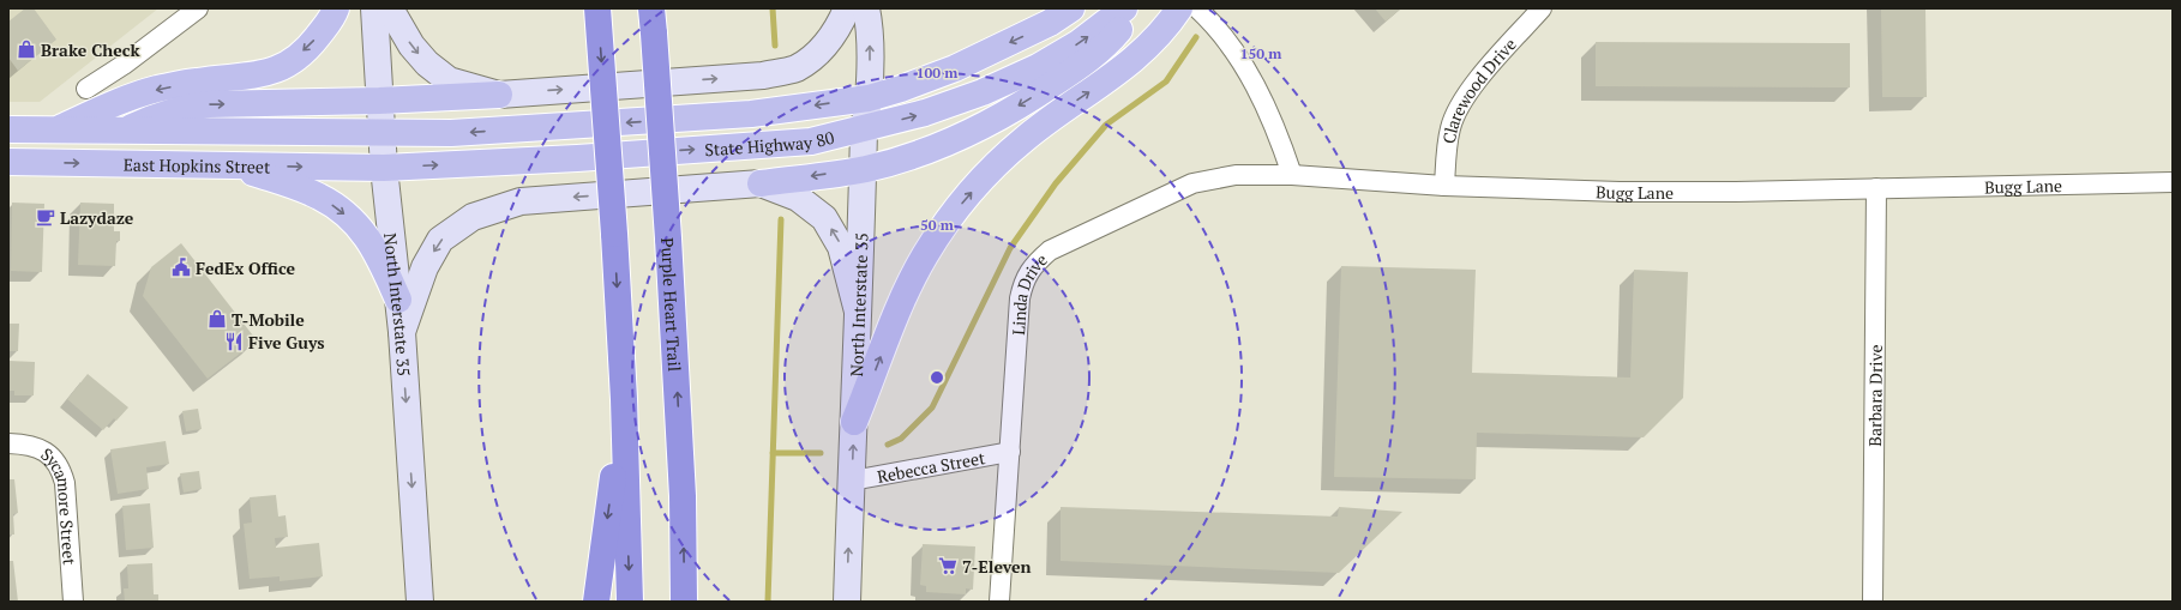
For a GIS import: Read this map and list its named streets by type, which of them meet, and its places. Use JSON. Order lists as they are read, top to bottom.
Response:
{
  "streets": {
    "highway": ["Purple Heart Trail"],
    "main road": ["State Highway 80", "East Hopkins Street", "North Interstate 35"],
    "street": [
      "Clarewood Drive",
      "Bugg Lane",
      "Linda Drive",
      "Barbara Drive",
      "Rebecca Street",
      "Sycamore Street"
    ]
  },
  "crossings": [
    ["Clarewood Drive", "Bugg Lane"],
    ["State Highway 80", "East Hopkins Street"],
    ["State Highway 80", "North Interstate 35"],
    ["East Hopkins Street", "North Interstate 35"],
    ["Bugg Lane", "Linda Drive"],
    ["Bugg Lane", "Barbara Drive"],
    ["Linda Drive", "Rebecca Street"],
    ["North Interstate 35", "Rebecca Street"]
  ],
  "places": {
    "shop": ["Brake Check", "T-Mobile"],
    "cafe": ["Lazydaze"],
    "public building": ["FedEx Office"],
    "restaurant": ["Five Guys"],
    "supermarket": ["7-Eleven"]
  },
  "rings": ["150 m", "100 m", "50 m"]
}
